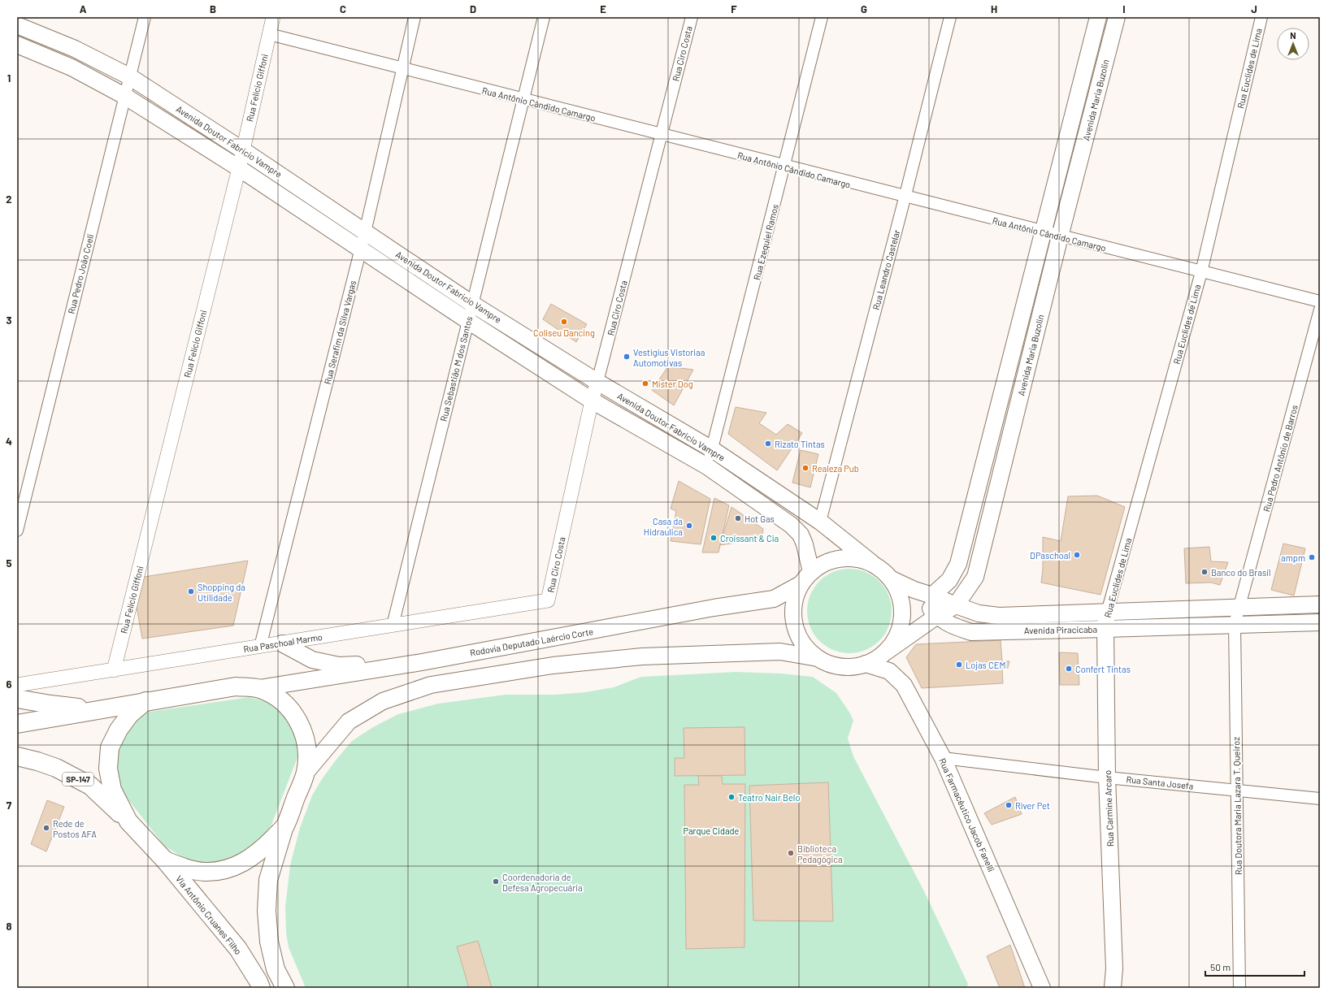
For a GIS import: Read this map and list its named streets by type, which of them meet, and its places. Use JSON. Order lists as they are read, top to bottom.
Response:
{
  "streets": {
    "main road": [
      "Rua Euclides de Lima",
      "Avenida Maria Buzolin",
      "Avenida Doutor Fabricio Vampre",
      "Avenida Piracicaba",
      "Rodovia Deputado Laércio Corte",
      "SP-147",
      "Rua Carmine Arcaro",
      "Rua Farmacêutico Jacob Fanelli",
      "Via Antônio Cruanes Filho"
    ],
    "street": [
      "Rua Ciro Costa",
      "Rua Felício Giffoni",
      "Rua Antônio Cândido Camargo",
      "Rua Ezequiel Ramos",
      "Rua Leandro Castelar",
      "Rua Pedro João Coeli",
      "Rua Serafim da Silva Vargas",
      "Rua Sebastião M dos Santos",
      "Rua Pedro Antônio de Barros",
      "Rua Paschoal Marmo",
      "Rua Santa Josefa",
      "Rua Doutora Maria Lazara T. Queiroz"
    ]
  },
  "crossings": [
    ["Rua Ciro Costa", "Rua Antônio Cândido Camargo"],
    ["Rua Ciro Costa", "Avenida Doutor Fabricio Vampre"],
    ["Rua Ciro Costa", "Rua Paschoal Marmo"],
    ["Rua Euclides de Lima", "Rua Antônio Cândido Camargo"],
    ["Rua Euclides de Lima", "Avenida Piracicaba"],
    ["Rua Euclides de Lima", "Rua Carmine Arcaro"],
    ["Rua Felício Giffoni", "Rua Antônio Cândido Camargo"],
    ["Rua Felício Giffoni", "Avenida Doutor Fabricio Vampre"],
    ["Rua Felício Giffoni", "Rua Paschoal Marmo"],
    ["Avenida Maria Buzolin", "Rua Antônio Cândido Camargo"],
    ["Avenida Maria Buzolin", "Avenida Doutor Fabricio Vampre"],
    ["Avenida Maria Buzolin", "Avenida Piracicaba"],
    ["Avenida Maria Buzolin", "Rodovia Deputado Laércio Corte"],
    ["Avenida Maria Buzolin", "Rua Farmacêutico Jacob Fanelli"],
    ["Rua Antônio Cândido Camargo", "Rua Ezequiel Ramos"],
    ["Rua Antônio Cândido Camargo", "Rua Leandro Castelar"],
    ["Rua Antônio Cândido Camargo", "Rua Serafim da Silva Vargas"],
    ["Rua Antônio Cândido Camargo", "Rua Sebastião M dos Santos"],
    ["Avenida Doutor Fabricio Vampre", "Rua Ezequiel Ramos"],
    ["Avenida Doutor Fabricio Vampre", "Rua Leandro Castelar"],
    ["Avenida Doutor Fabricio Vampre", "Rua Pedro João Coeli"],
    ["Avenida Doutor Fabricio Vampre", "Rua Serafim da Silva Vargas"],
    ["Avenida Doutor Fabricio Vampre", "Rua Sebastião M dos Santos"],
    ["Avenida Doutor Fabricio Vampre", "Avenida Piracicaba"],
    ["Avenida Doutor Fabricio Vampre", "Rodovia Deputado Laércio Corte"],
    ["Avenida Doutor Fabricio Vampre", "Rua Farmacêutico Jacob Fanelli"],
    ["Rua Serafim da Silva Vargas", "Rua Paschoal Marmo"],
    ["Rua Sebastião M dos Santos", "Rua Paschoal Marmo"],
    ["Rua Pedro Antônio de Barros", "Avenida Piracicaba"],
    ["Rua Pedro Antônio de Barros", "Rua Doutora Maria Lazara T. Queiroz"],
    ["Avenida Piracicaba", "Rodovia Deputado Laércio Corte"],
    ["Avenida Piracicaba", "Rua Doutora Maria Lazara T. Queiroz"],
    ["Avenida Piracicaba", "Rua Carmine Arcaro"],
    ["Avenida Piracicaba", "Rua Farmacêutico Jacob Fanelli"],
    ["Rodovia Deputado Laércio Corte", "Rua Farmacêutico Jacob Fanelli"],
    ["SP-147", "Via Antônio Cruanes Filho"],
    ["Rua Santa Josefa", "Rua Doutora Maria Lazara T. Queiroz"],
    ["Rua Santa Josefa", "Rua Carmine Arcaro"],
    ["Rua Santa Josefa", "Rua Farmacêutico Jacob Fanelli"]
  ],
  "parks": ["Parque Cidade"],
  "places": [
    "Coliseu Dancing",
    "Vestigius Vistoriaa Automotivas",
    "Mister Dog",
    "Rizato Tintas",
    "Realeza Pub",
    "Hot Gas",
    "Casa da Hidraulica",
    "Croissant & Cia",
    "DPaschoal",
    "ampm",
    "Banco do Brasil",
    "Shopping da Utilidade",
    "Lojas CEM",
    "Confert Tintas",
    "Teatro Nair Belo",
    "River Pet",
    "Rede de Postos AFA",
    "Biblioteca Pedagógica",
    "Coordenadoria de Defesa Agropecuária"
  ],
  "scale_bar": "50 m",
  "north": "top",
  "grid": {
    "columns": [
      "A",
      "B",
      "C",
      "D",
      "E",
      "F",
      "G",
      "H",
      "I",
      "J"
    ],
    "rows": [
      "1",
      "2",
      "3",
      "4",
      "5",
      "6",
      "7",
      "8"
    ]
  }
}
